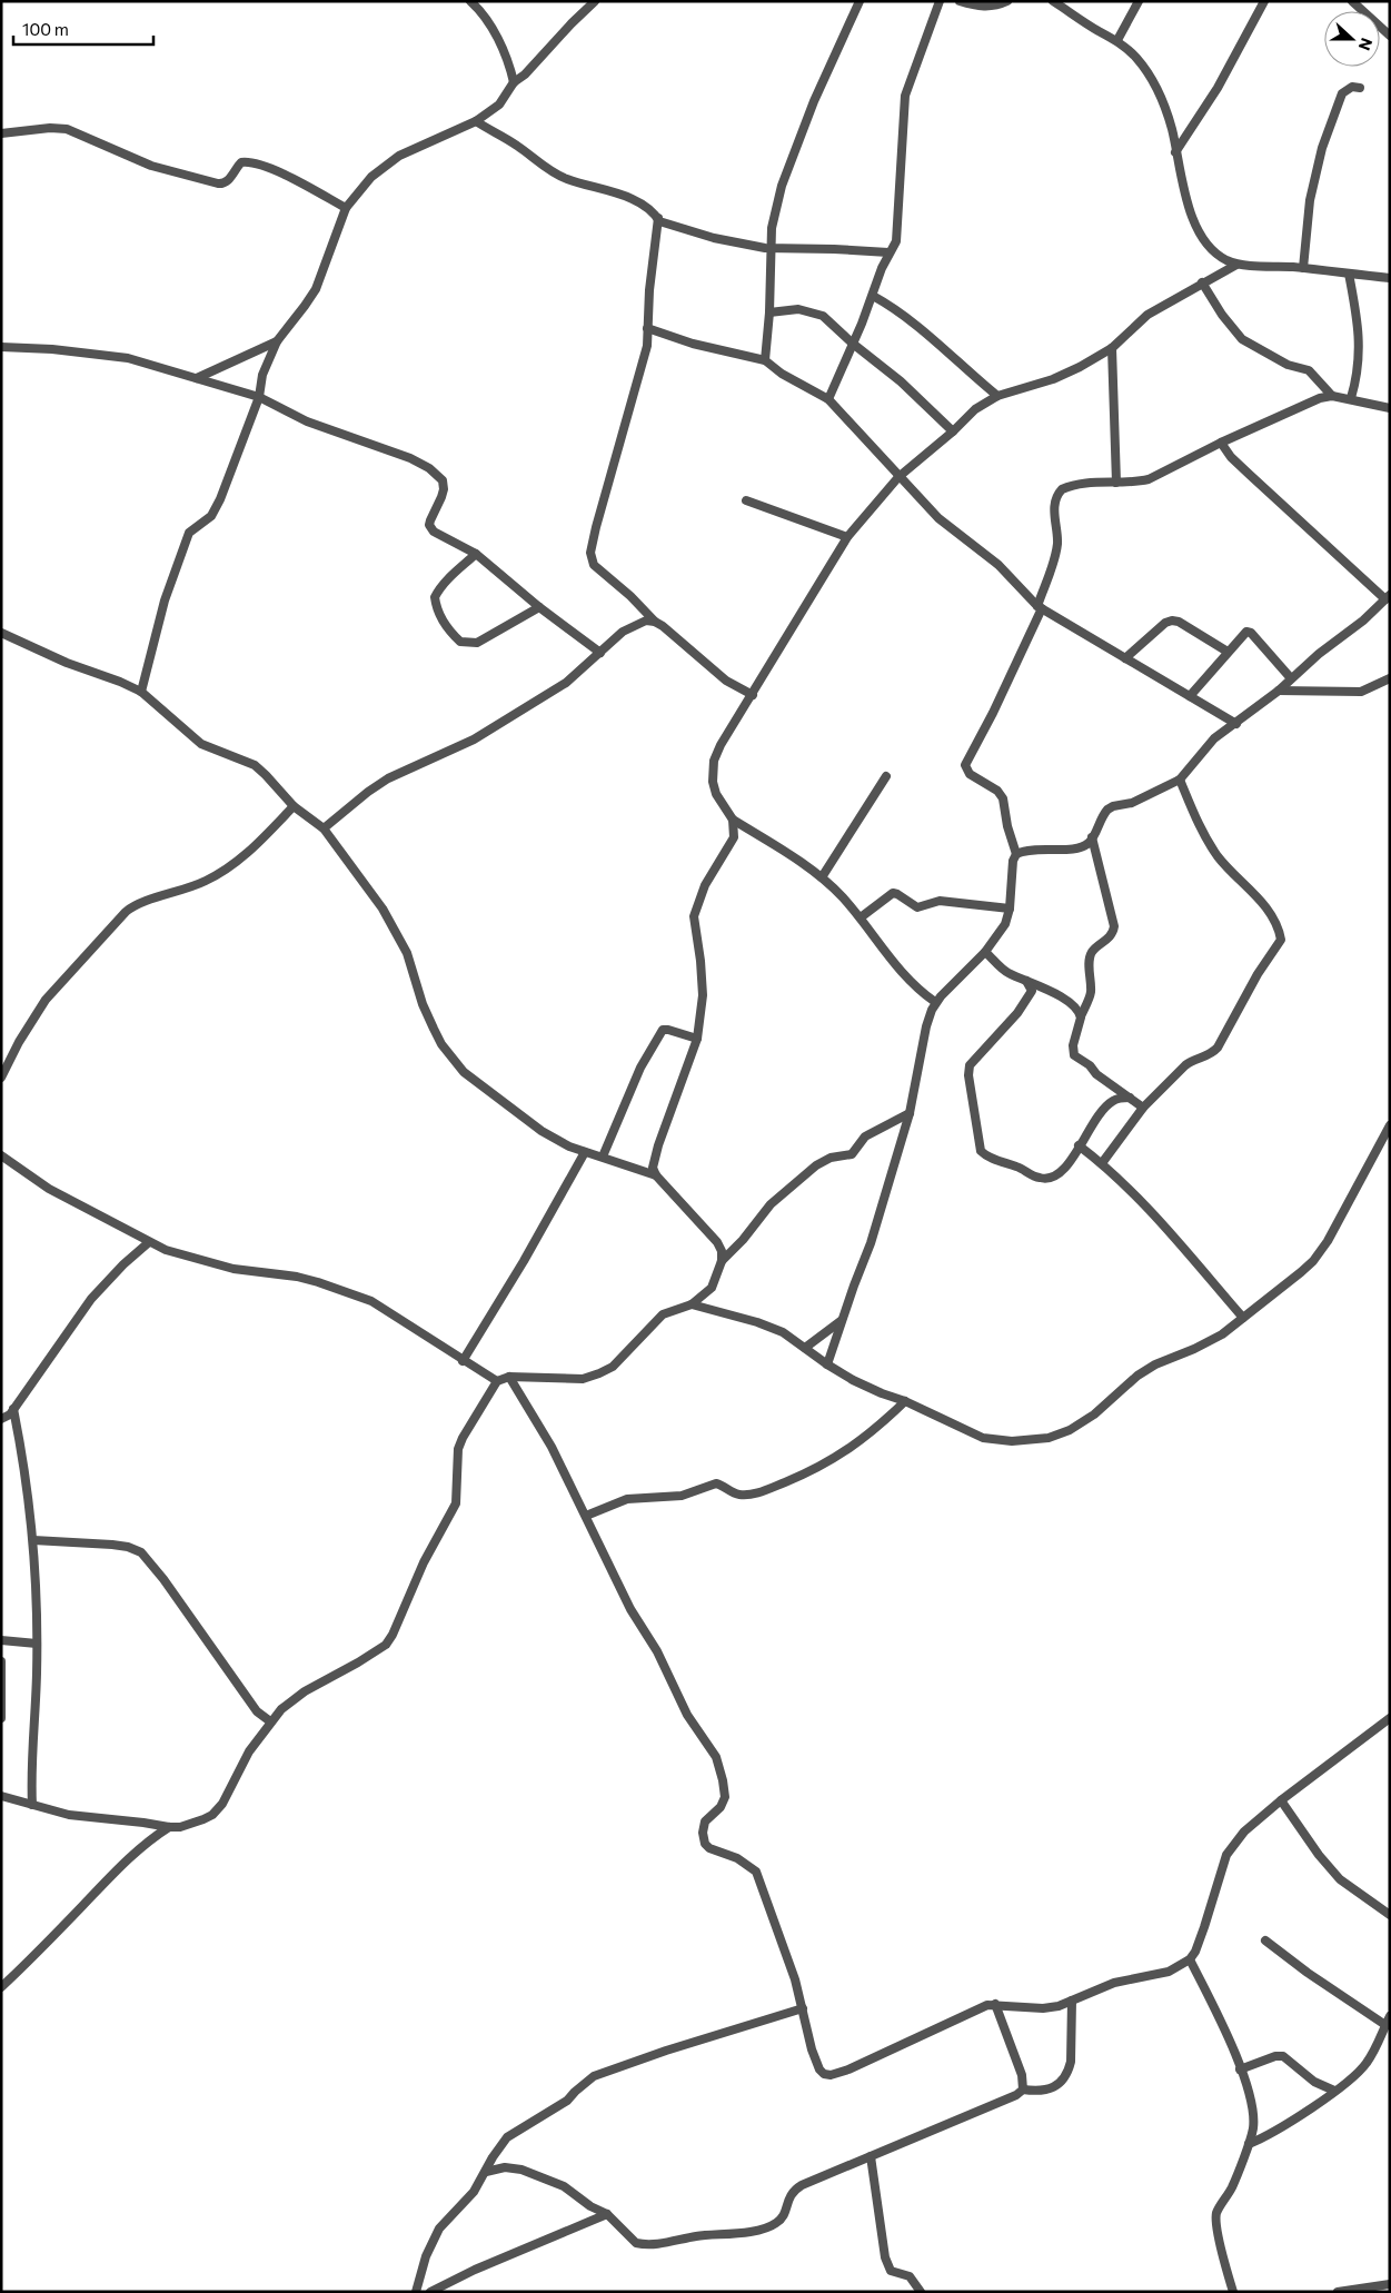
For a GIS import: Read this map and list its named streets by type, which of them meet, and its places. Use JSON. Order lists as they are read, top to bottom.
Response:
{
  "scale_bar": "100 m",
  "north": "right"
}
